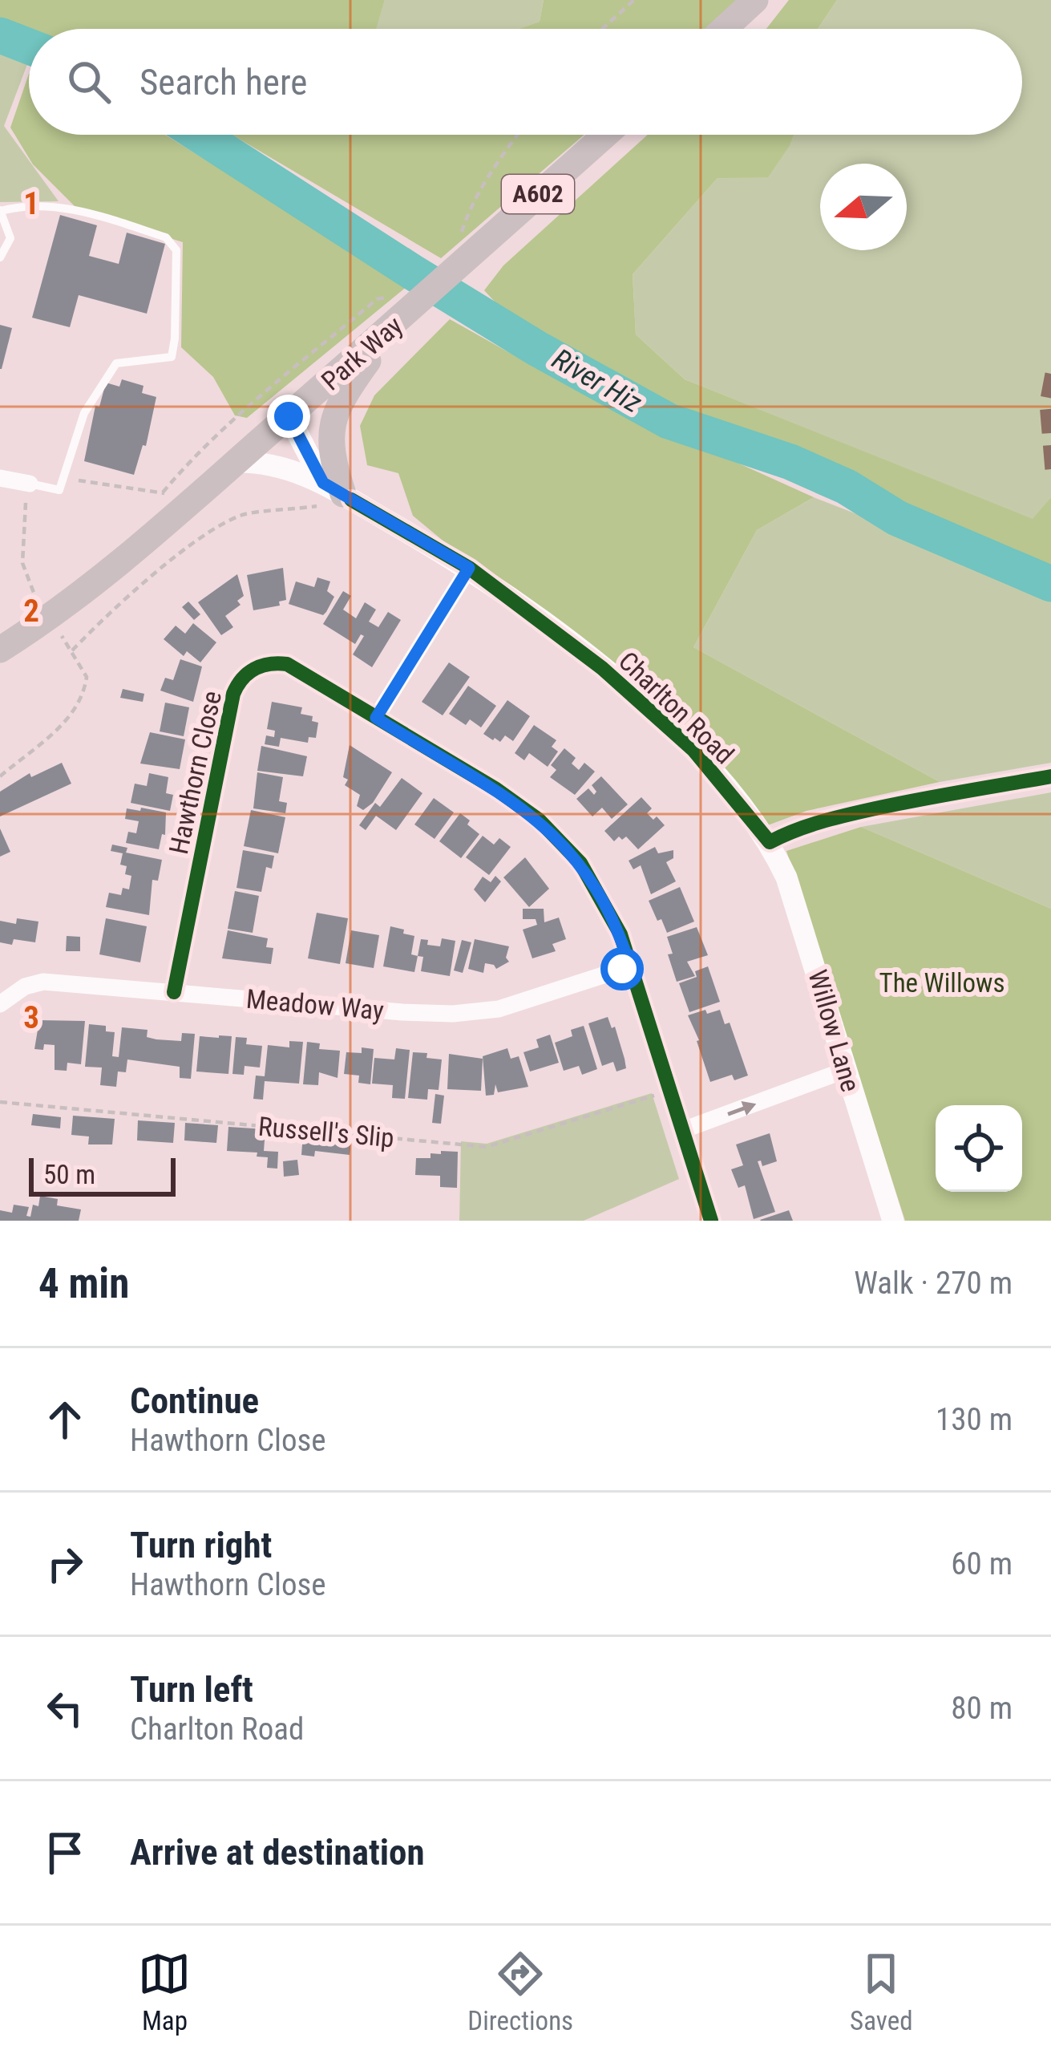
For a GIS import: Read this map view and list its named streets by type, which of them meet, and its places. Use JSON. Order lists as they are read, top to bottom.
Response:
{
  "streets": {
    "main road": ["A602", "Park Way"],
    "street": [
      "Charlton Road",
      "Hawthorn Close",
      "Meadow Way",
      "Willow Lane"
    ],
    "path": ["Russell's Slip"]
  },
  "crossings": [
    ["Park Way", "Charlton Road"],
    ["Charlton Road", "Willow Lane"],
    ["Hawthorn Close", "Meadow Way"]
  ],
  "water": ["River Hiz"],
  "parks": ["The Willows"],
  "scale_bar": "50 m",
  "north": "left",
  "page": {
    "search": "Search here",
    "scale": "50 m",
    "heading": ["4 min", "Walk · 270 m"],
    "list": [
      ["Continue", "Hawthorn Close", "130 m"],
      ["Turn right", "Hawthorn Close", "60 m"],
      ["Turn left", "Charlton Road", "80 m"],
      "Arrive at destination"
    ],
    "nav": ["Map", "Directions", "Saved"]
  },
  "grid": {
    "rows": ["1", "2", "3"]
  }
}
